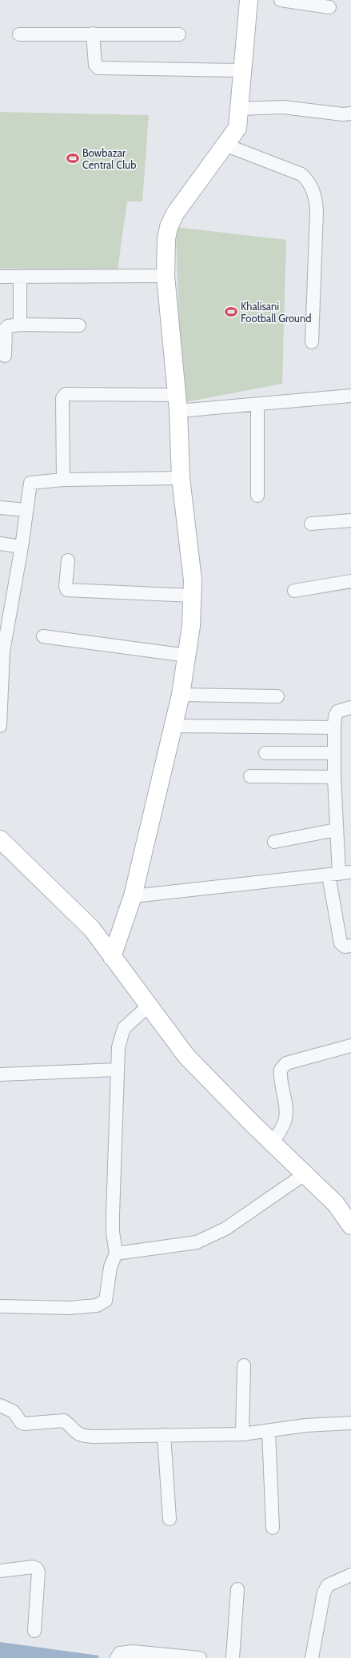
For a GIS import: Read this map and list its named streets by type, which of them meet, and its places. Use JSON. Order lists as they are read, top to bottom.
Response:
{
  "places": {
    "sports": ["Bowbazar Central Club", "Khalisani Football Ground"]
  }
}
